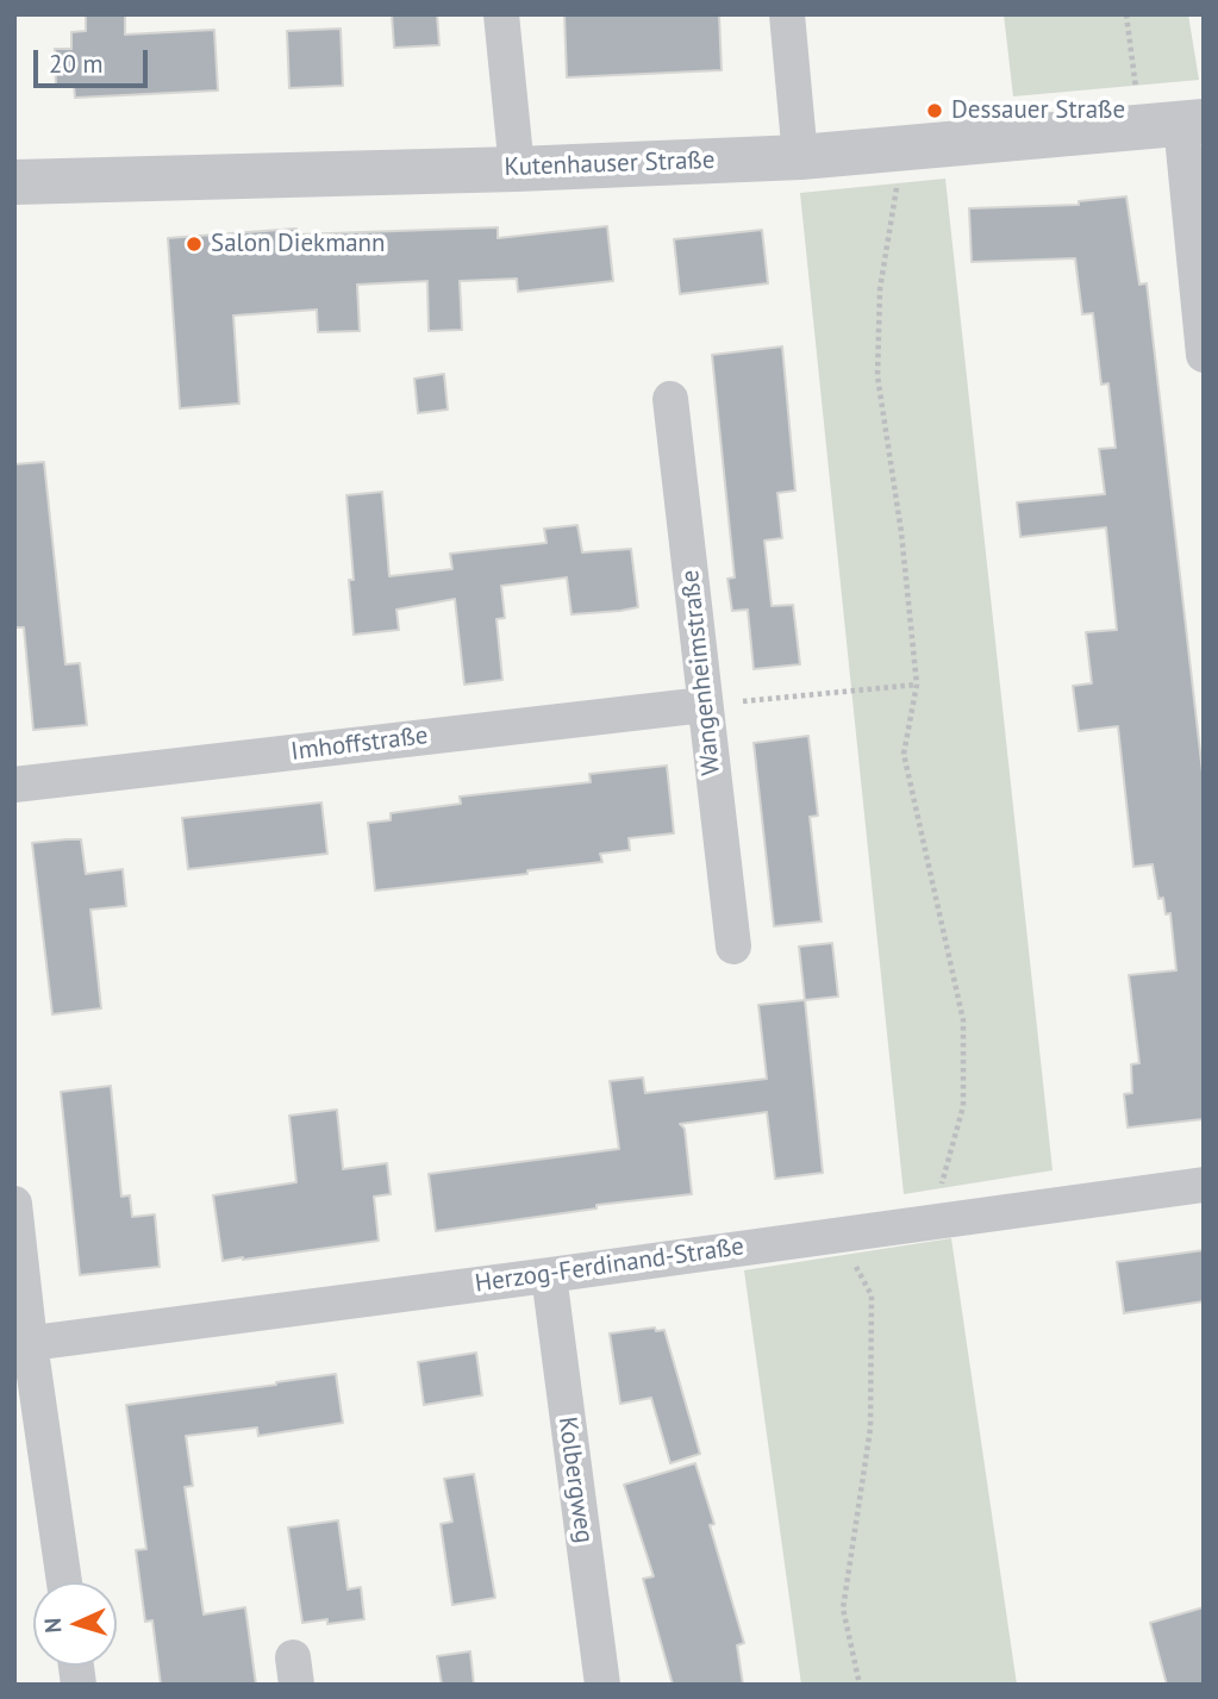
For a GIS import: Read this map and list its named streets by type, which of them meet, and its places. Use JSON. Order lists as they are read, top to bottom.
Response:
{
  "streets": {
    "street": [
      "Kutenhauser Straße",
      "Wangenheimstraße",
      "Imhoffstraße",
      "Herzog-Ferdinand-Straße",
      "Kolbergweg"
    ]
  },
  "crossings": [
    ["Wangenheimstraße", "Imhoffstraße"],
    ["Herzog-Ferdinand-Straße", "Kolbergweg"]
  ],
  "places": ["Dessauer Straße", "Salon Diekmann"],
  "scale_bar": "20 m",
  "north": "left"
}
